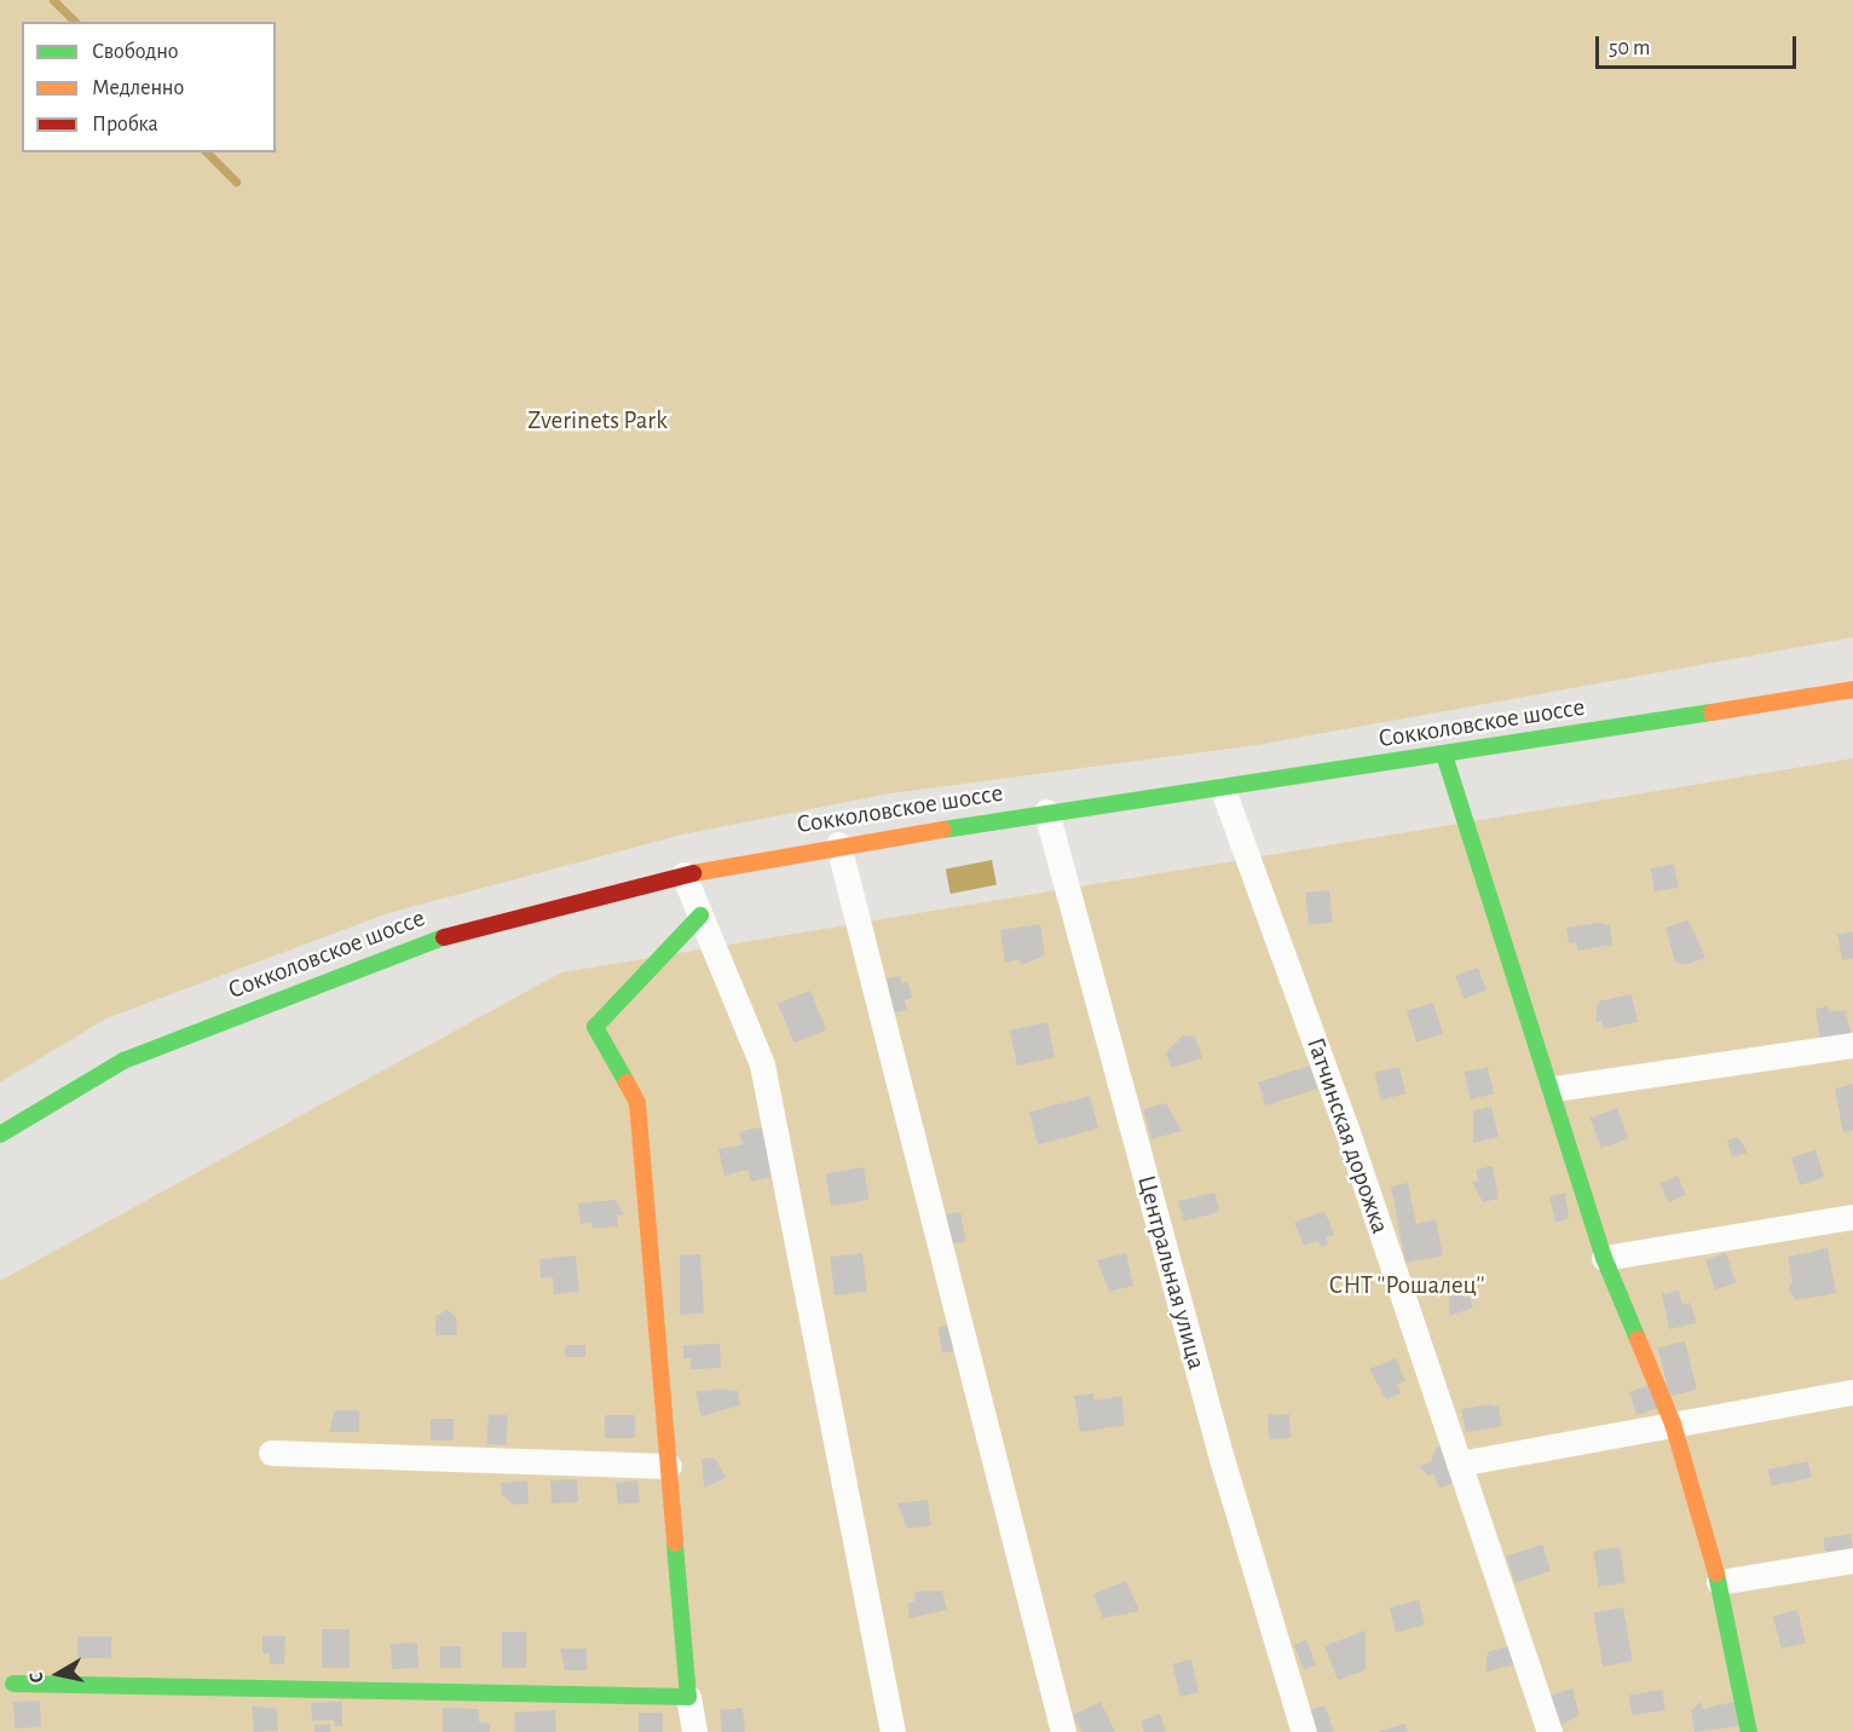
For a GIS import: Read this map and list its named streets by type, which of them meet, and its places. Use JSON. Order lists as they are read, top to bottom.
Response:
{
  "streets": {
    "street": ["Сокколовское шоссе", "Гатчинская дорожка", "Центральная улица"]
  },
  "crossings": [
    ["Сокколовское шоссе", "Гатчинская дорожка"],
    ["Сокколовское шоссе", "Центральная улица"]
  ],
  "parks": ["Zverinets Park", "СНТ ''Рошалец''"],
  "legend": ["Свободно", "Медленно", "Пробка"],
  "scale_bar": "50 m",
  "north": "left"
}
